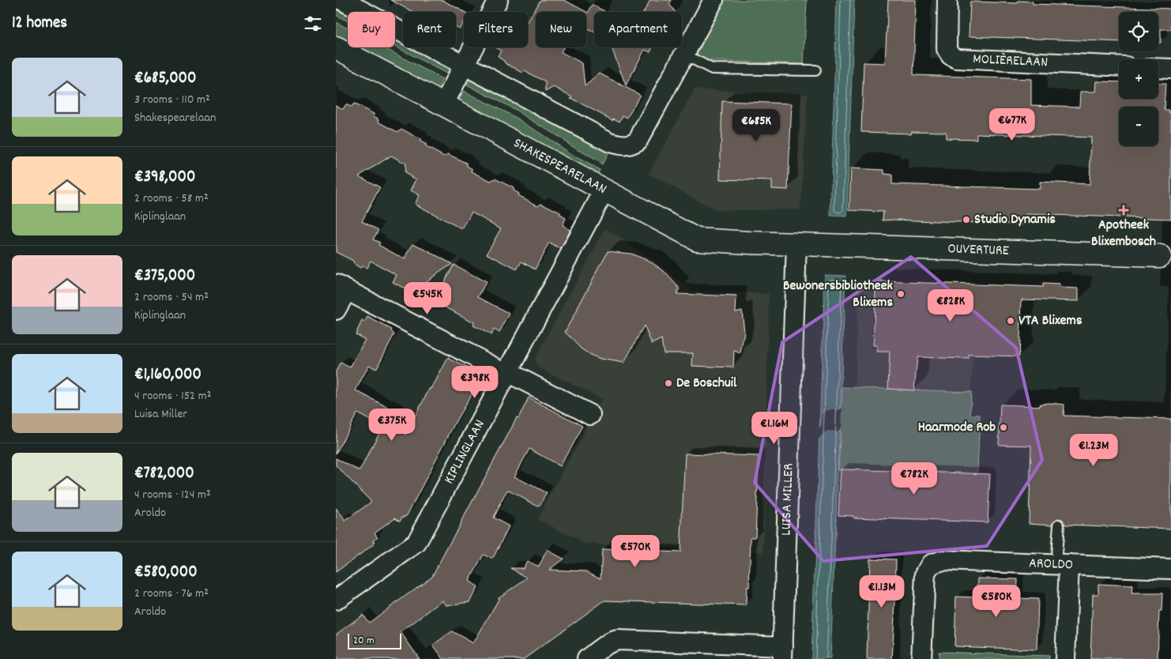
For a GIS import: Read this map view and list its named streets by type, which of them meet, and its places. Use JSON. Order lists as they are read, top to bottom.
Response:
{
  "streets": {
    "street": [
      "MOLIÈRELAAN",
      "SHAKESPEARELAAN",
      "OUVERTURE",
      "KIPLINGLAAN",
      "LUISA MILLER",
      "AROLDO"
    ]
  },
  "crossings": [
    ["SHAKESPEARELAAN", "OUVERTURE"],
    ["SHAKESPEARELAAN", "KIPLINGLAAN"],
    ["SHAKESPEARELAAN", "LUISA MILLER"],
    ["OUVERTURE", "LUISA MILLER"]
  ],
  "places": {
    "health": ["Apotheek Blixembosch"],
    "other": [
      "Studio Dynamis",
      "Bewonersbibliotheek Blixems",
      "VTA Blixems",
      "De Boschuil",
      "Haarmode Rob"
    ]
  },
  "scale_bar": "20 m",
  "page": {
    "heading": "12 homes",
    "map_buttons": ["+", "−"],
    "chip": [
      "Buy",
      "Rent",
      "Filters",
      "New",
      "Apartment"
    ],
    "list": [
      {
        "name": "€685,000",
        "note": "3 rooms · 110 m² · Shakespearelaan"
      },
      {
        "name": "€398,000",
        "note": "2 rooms · 58 m² · Kiplinglaan"
      },
      {
        "name": "€375,000",
        "note": "2 rooms · 54 m² · Kiplinglaan"
      },
      {
        "name": "€1,160,000",
        "note": "4 rooms · 152 m² · Luisa Miller"
      },
      {
        "name": "€782,000",
        "note": "4 rooms · 124 m² · Aroldo"
      },
      {
        "name": "€580,000",
        "note": "2 rooms · 76 m² · Aroldo"
      }
    ],
    "price": [
      "€677K",
      "€685K",
      "€545K",
      "€828K",
      "€398K",
      "€375K",
      "€1.16M",
      "€1.23M",
      "€782K",
      "€570K",
      "€1.13M",
      "€580K"
    ],
    "scale": "20 m"
  }
}
